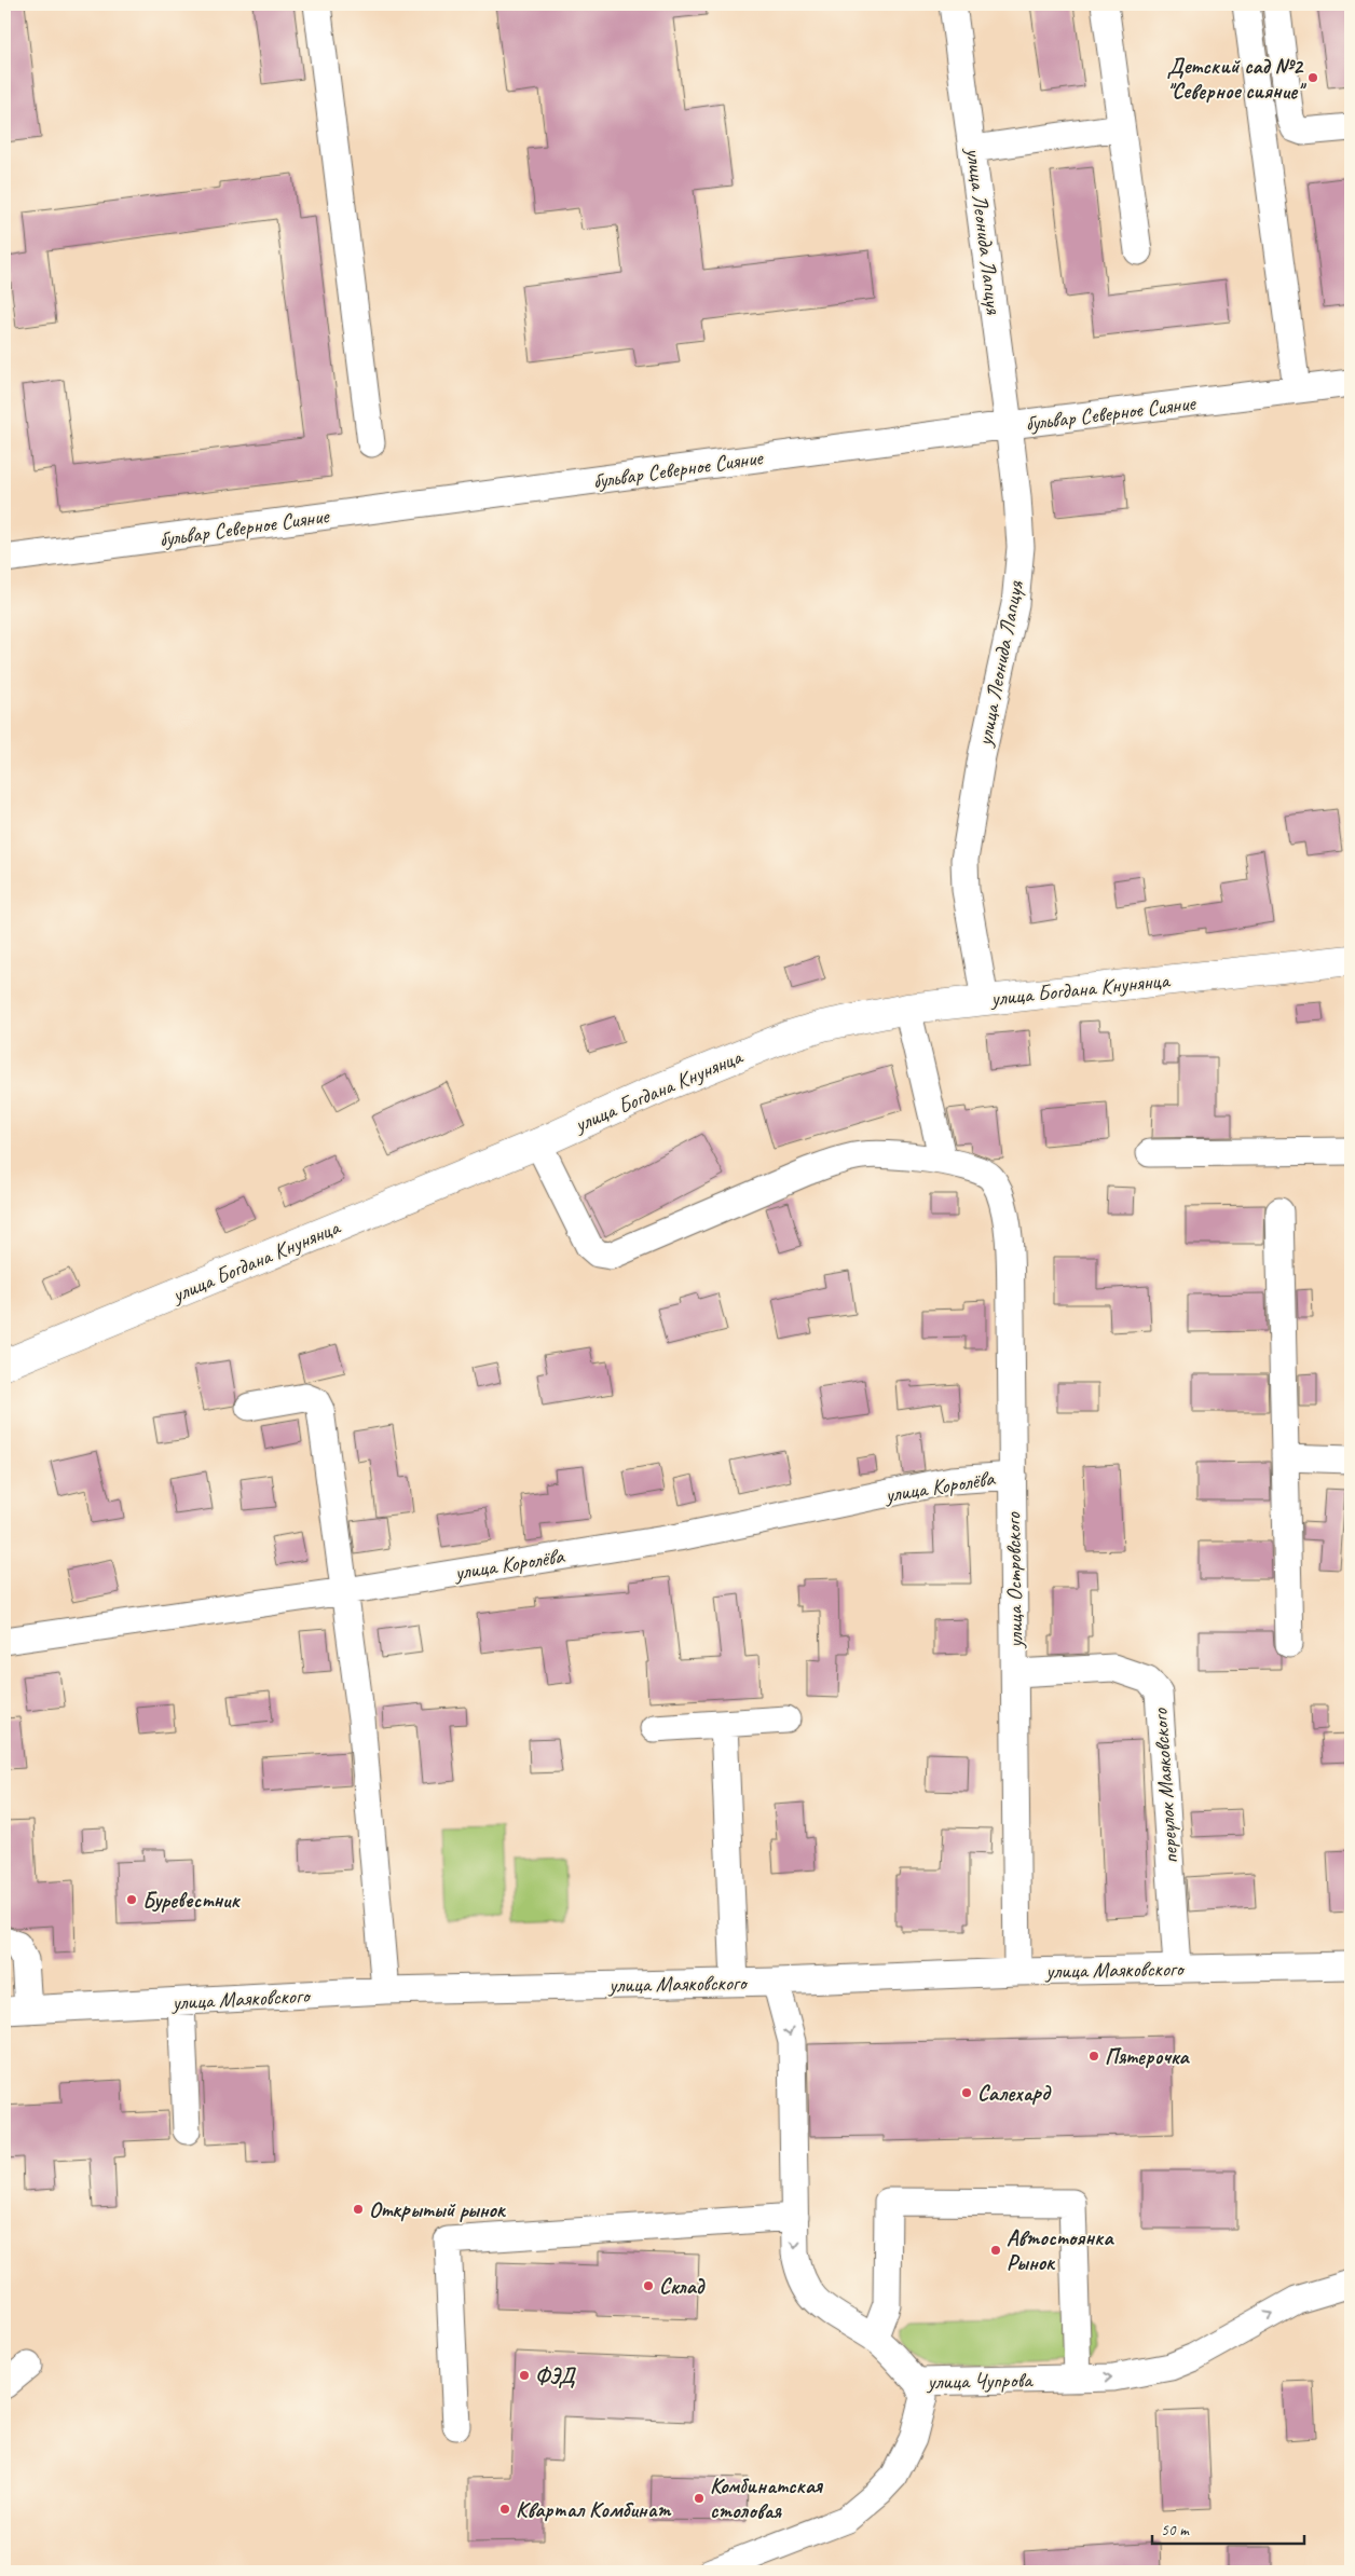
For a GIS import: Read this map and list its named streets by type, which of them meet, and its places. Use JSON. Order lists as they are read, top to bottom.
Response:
{
  "streets": {
    "main road": ["улица Богдана Кнунянца"],
    "street": [
      "улица Леонида Лапцуя",
      "бульвар Северное Сияние",
      "улица Королёва",
      "улица Островского",
      "переулок Маяковского",
      "улица Маяковского",
      "улица Чупрова"
    ]
  },
  "crossings": [
    ["улица Леонида Лапцуя", "бульвар Северное Сияние"],
    ["улица Леонида Лапцуя", "улица Богдана Кнунянца"],
    ["улица Королёва", "улица Островского"],
    ["улица Островского", "переулок Маяковского"],
    ["улица Островского", "улица Маяковского"],
    ["переулок Маяковского", "улица Маяковского"],
    ["улица Маяковского", "улица Чупрова"]
  ],
  "places": [
    "Детский сад №2 \"Северное сияние\"",
    "Буревестник",
    "Пятерочка",
    "Салехард",
    "Открытый рынок",
    "Автостоянка Рынок",
    "Склад",
    "ФЭД",
    "Комбинатская столовая",
    "Квартал Комбинат"
  ],
  "scale_bar": "50 m"
}
